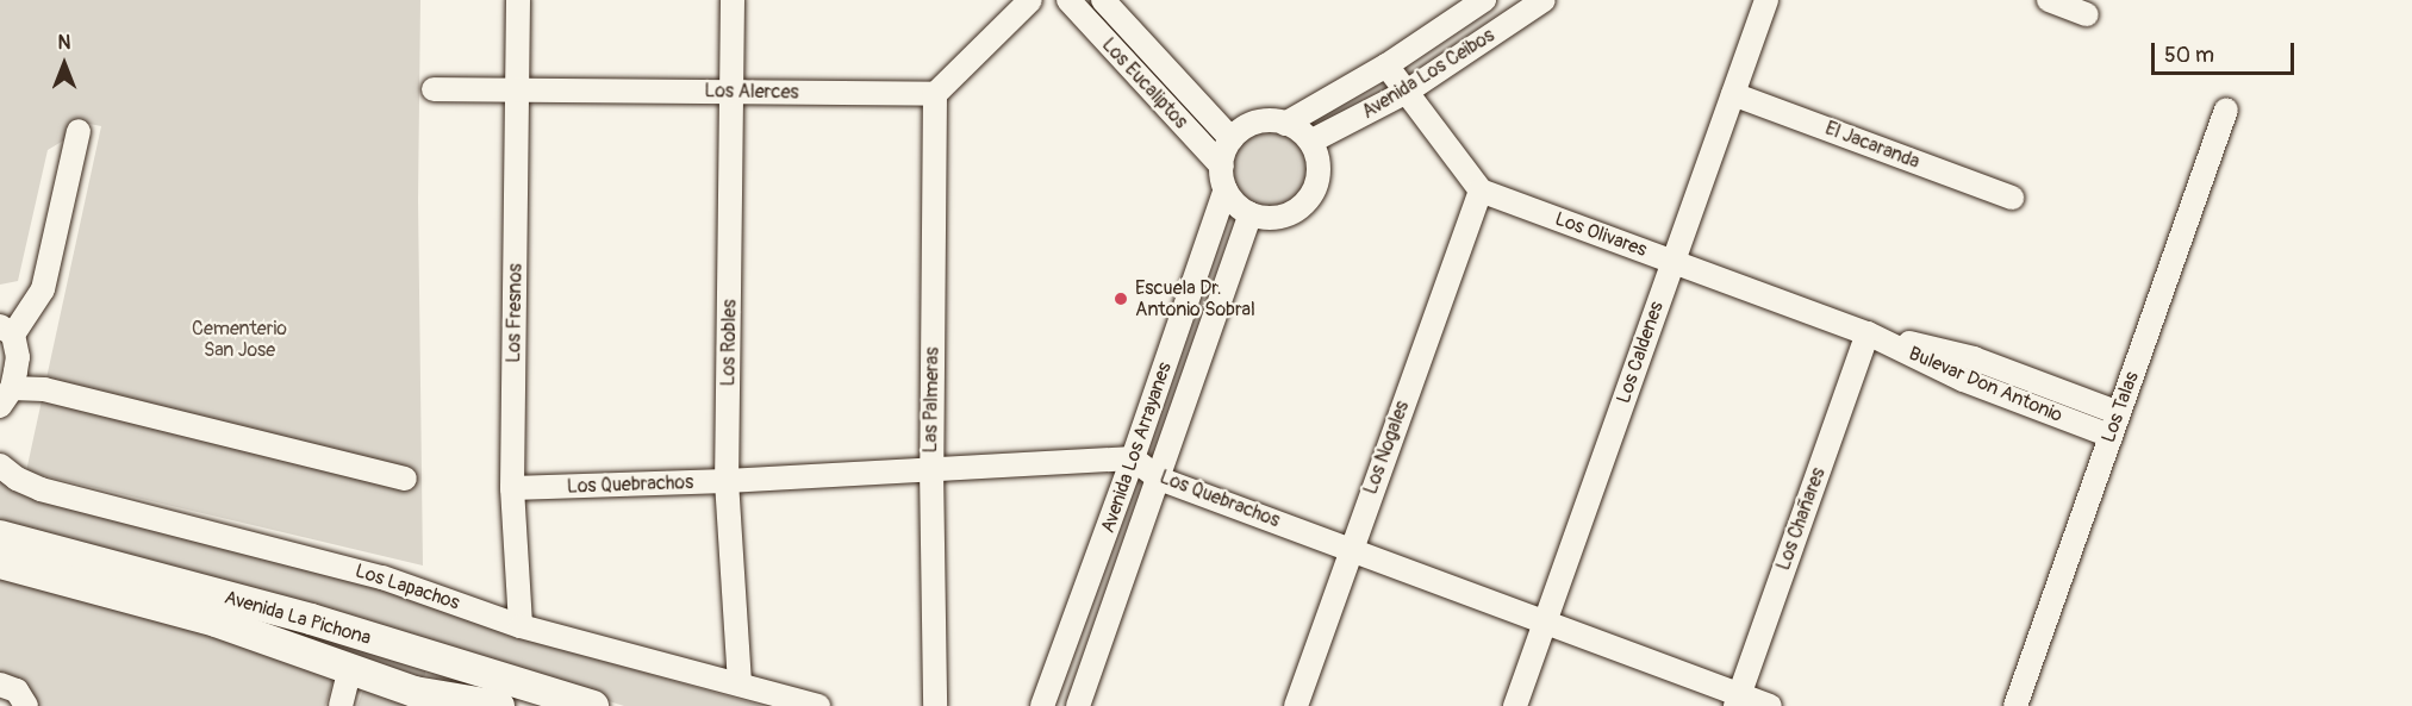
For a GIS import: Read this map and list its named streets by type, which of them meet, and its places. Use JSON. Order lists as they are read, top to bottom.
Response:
{
  "streets": {
    "main road": ["Avenida La Pichona"],
    "street": [
      "Avenida Los Ceibos",
      "Los Eucaliptos",
      "Los Alerces",
      "El Jacaranda",
      "Los Olivares",
      "Los Fresnos",
      "Los Robles",
      "Los Caldenes",
      "Bulevar Don Antonio",
      "Las Palmeras",
      "Los Talas",
      "Avenida Los Arrayanes",
      "Los Nogales",
      "Los Quebrachos",
      "Los Chañares",
      "Los Lapachos"
    ]
  },
  "crossings": [
    ["Avenida Los Ceibos", "Los Eucaliptos"],
    ["Avenida Los Ceibos", "Avenida Los Arrayanes"],
    ["Los Eucaliptos", "Avenida Los Arrayanes"],
    ["Los Alerces", "Los Fresnos"],
    ["Los Alerces", "Los Robles"],
    ["Los Alerces", "Las Palmeras"],
    ["El Jacaranda", "Los Caldenes"],
    ["Los Olivares", "Los Caldenes"],
    ["Los Olivares", "Bulevar Don Antonio"],
    ["Los Olivares", "Los Nogales"],
    ["Los Olivares", "Los Chañares"],
    ["Los Fresnos", "Los Quebrachos"],
    ["Los Fresnos", "Los Lapachos"],
    ["Los Robles", "Los Quebrachos"],
    ["Los Robles", "Los Lapachos"],
    ["Los Caldenes", "Los Quebrachos"],
    ["Bulevar Don Antonio", "Los Talas"],
    ["Bulevar Don Antonio", "Los Chañares"],
    ["Las Palmeras", "Los Quebrachos"],
    ["Avenida Los Arrayanes", "Los Quebrachos"],
    ["Los Nogales", "Los Quebrachos"],
    ["Los Quebrachos", "Los Chañares"]
  ],
  "parks": ["Cementerio San Jose"],
  "places": ["Escuela Dr. Antonio Sobral"],
  "scale_bar": "50 m",
  "north": "top"
}
